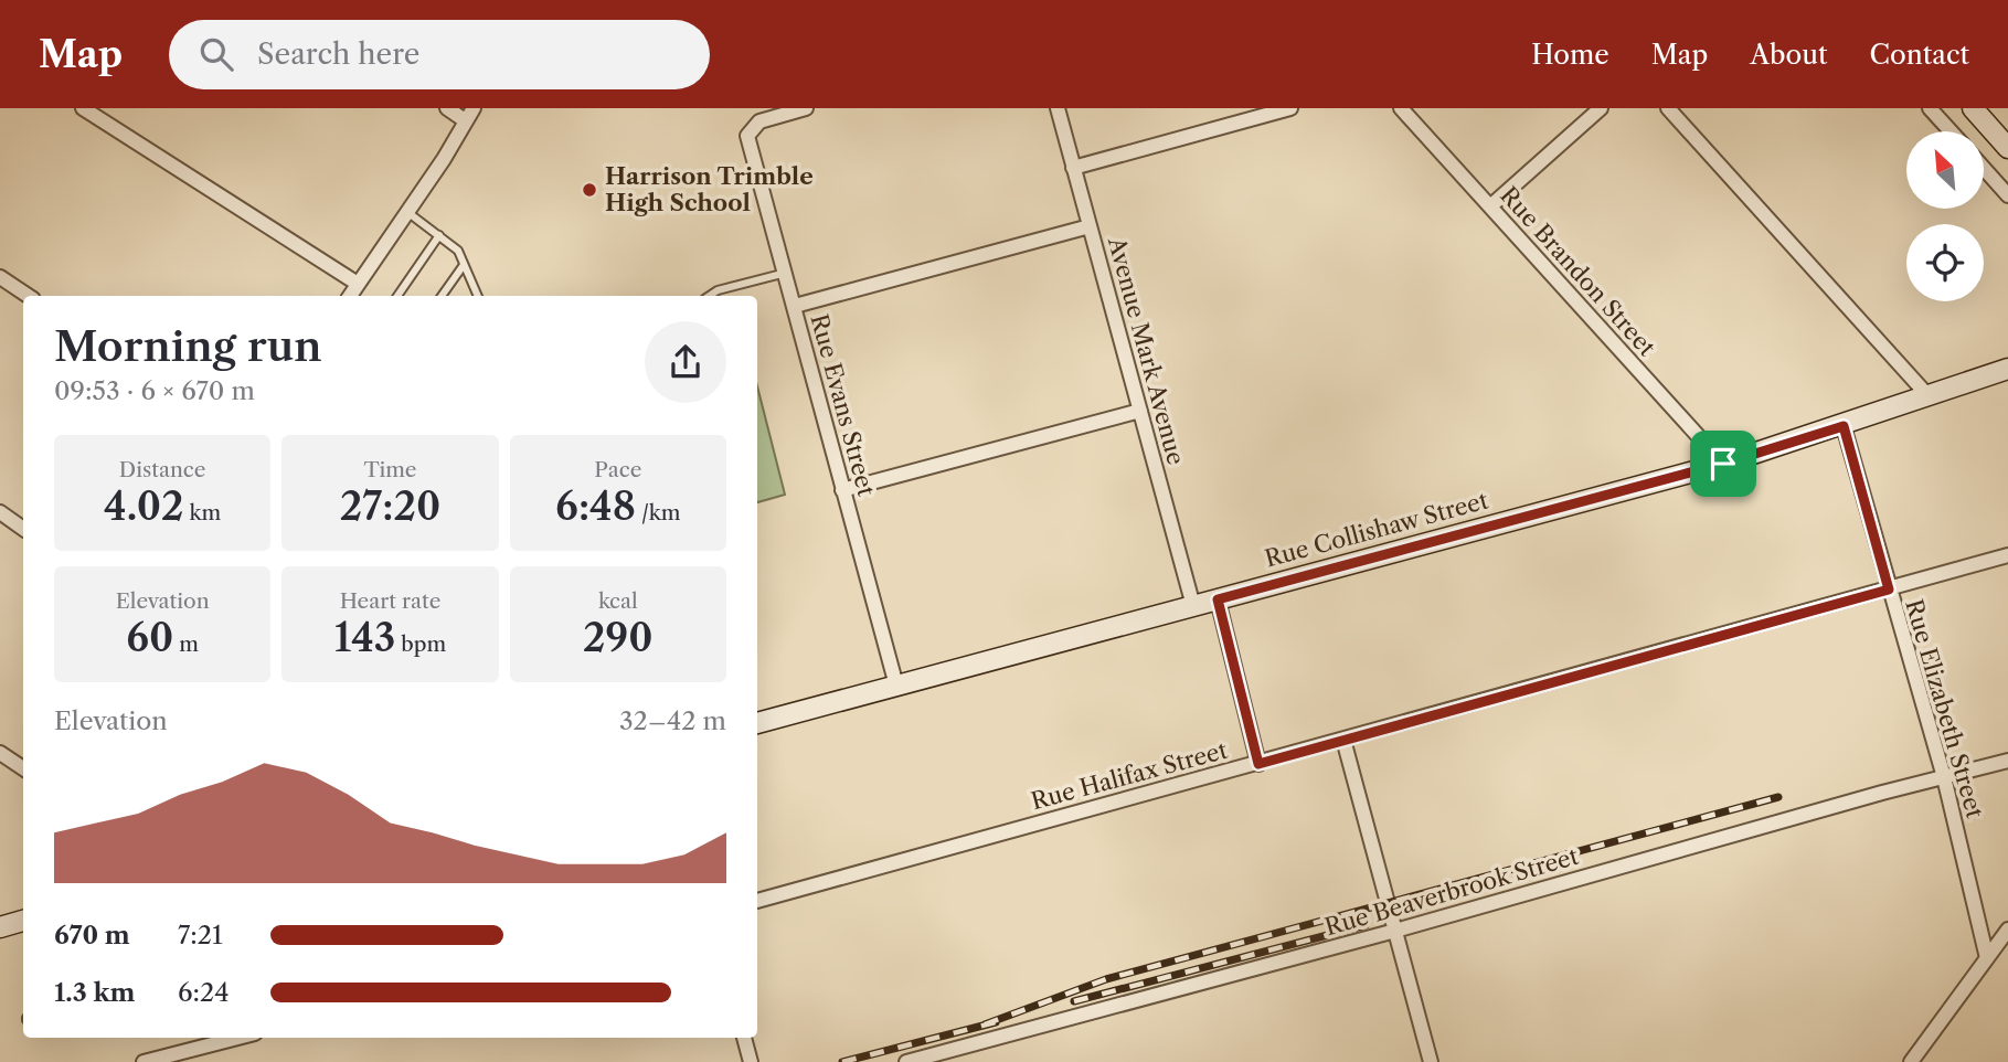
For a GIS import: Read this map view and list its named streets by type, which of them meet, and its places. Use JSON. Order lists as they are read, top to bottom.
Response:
{
  "streets": {
    "street": [
      "Rue Brandon Street",
      "Avenue Mark Avenue",
      "Rue Evans Street",
      "Rue Collishaw Street",
      "Rue Elizabeth Street",
      "Rue Halifax Street",
      "Rue Beaverbrook Street"
    ]
  },
  "crossings": [
    ["Rue Brandon Street", "Rue Collishaw Street"],
    ["Avenue Mark Avenue", "Rue Collishaw Street"],
    ["Rue Evans Street", "Rue Collishaw Street"],
    ["Rue Collishaw Street", "Rue Elizabeth Street"],
    ["Rue Elizabeth Street", "Rue Halifax Street"],
    ["Rue Elizabeth Street", "Rue Beaverbrook Street"]
  ],
  "places": ["Harrison Trimble High School"],
  "north": "top left",
  "page": {
    "header": "Map",
    "search": "Search here",
    "nav": [
      "Home",
      "Map",
      "About",
      "Contact"
    ],
    "heading": ["Morning run", "09:53 · 6 × 670 m"],
    "stats": [
      ["Distance", "4.02 km"],
      ["Time", "27:20"],
      ["Pace", "6:48 /km"],
      ["Elevation", "60 m"],
      ["Heart rate", "143 bpm"],
      ["kcal", "290"]
    ],
    "chart": ["Elevation", "32–42 m"],
    "list": [
      {
        "name": "670 m",
        "note": "7:21"
      },
      {
        "name": "1.3 km",
        "note": "6:24"
      }
    ]
  }
}
